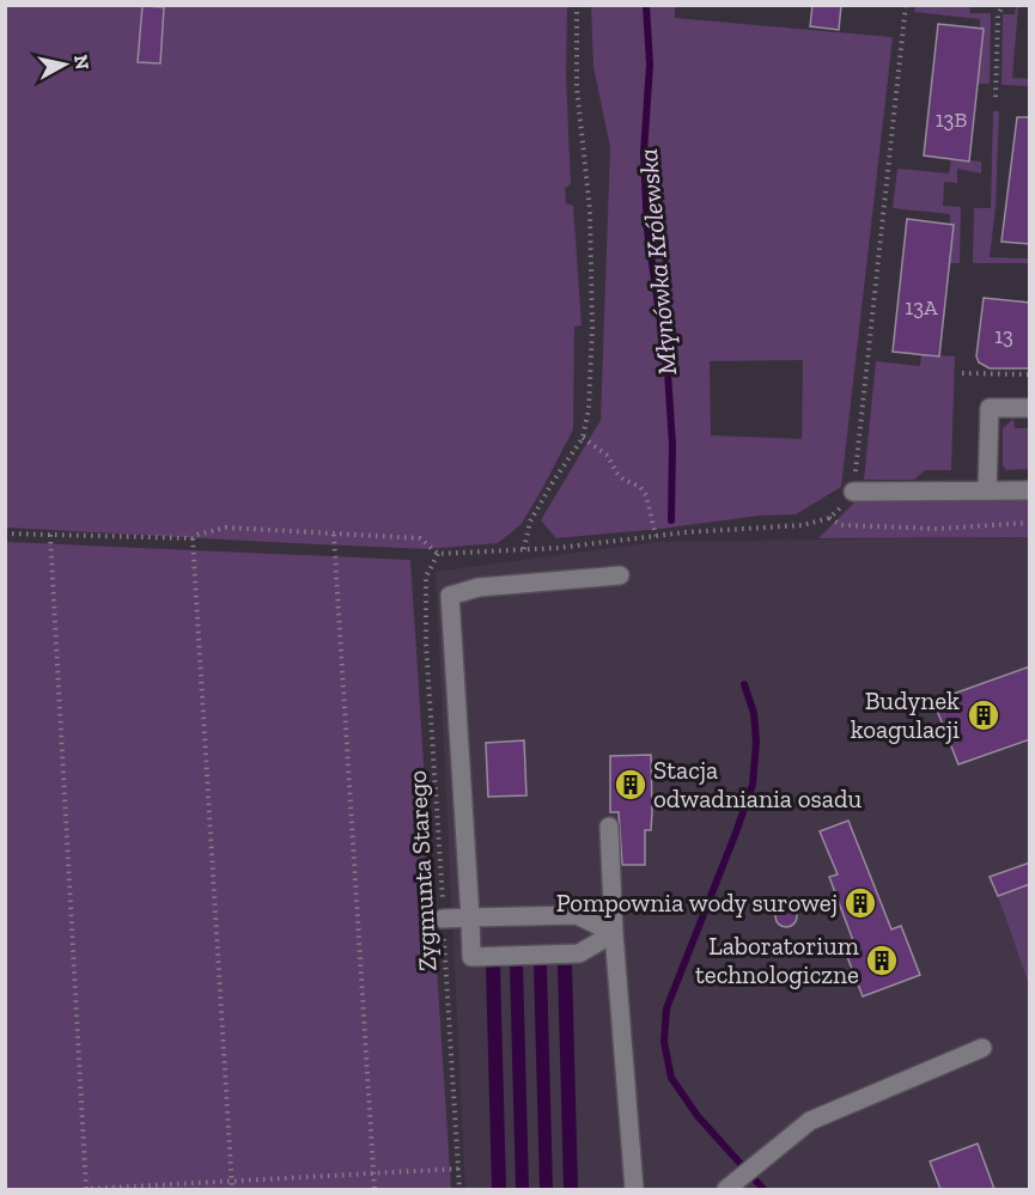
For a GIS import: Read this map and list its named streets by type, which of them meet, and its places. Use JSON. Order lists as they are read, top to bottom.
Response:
{
  "streets": {
    "path": ["Zygmunta Starego"]
  },
  "water": ["Młynówka Królewska"],
  "places": {
    "building": [
      "Budynek koagulacji",
      "Stacja odwadniania osadu",
      "Pompownia wody surowej",
      "Laboratorium technologiczne"
    ]
  },
  "house_numbers": ["13B", "13A", "13"],
  "north": "right"
}
